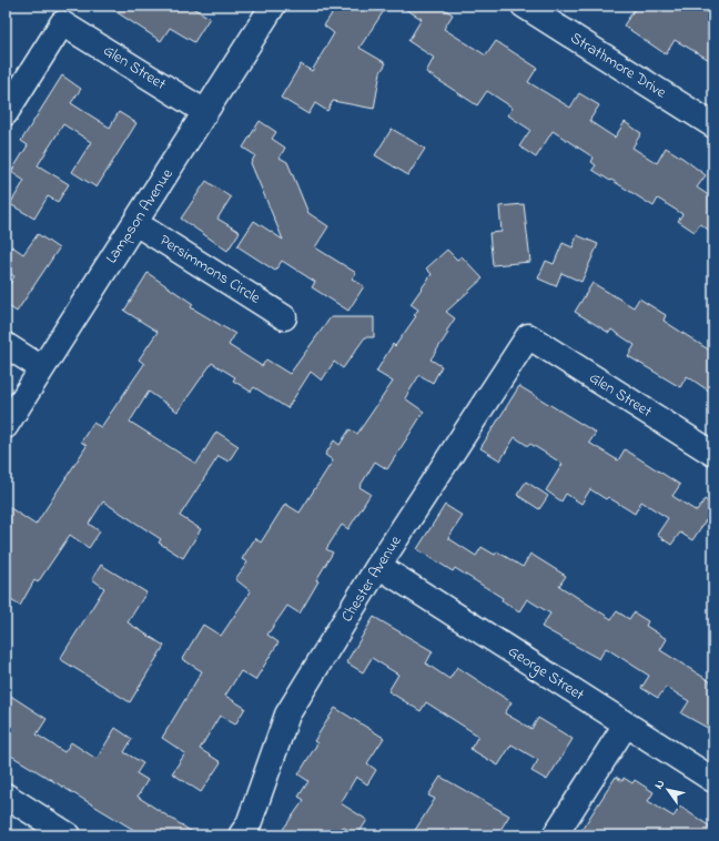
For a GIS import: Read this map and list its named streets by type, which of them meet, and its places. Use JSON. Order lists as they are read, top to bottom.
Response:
{
  "streets": {
    "street": [
      "Strathmore Drive",
      "Glen Street",
      "Lampson Avenue",
      "Persimmons Circle",
      "Chester Avenue",
      "George Street"
    ]
  },
  "crossings": [
    ["Glen Street", "Lampson Avenue"],
    ["Glen Street", "Chester Avenue"],
    ["Lampson Avenue", "Persimmons Circle"],
    ["Chester Avenue", "George Street"]
  ],
  "north": "top left"
}
